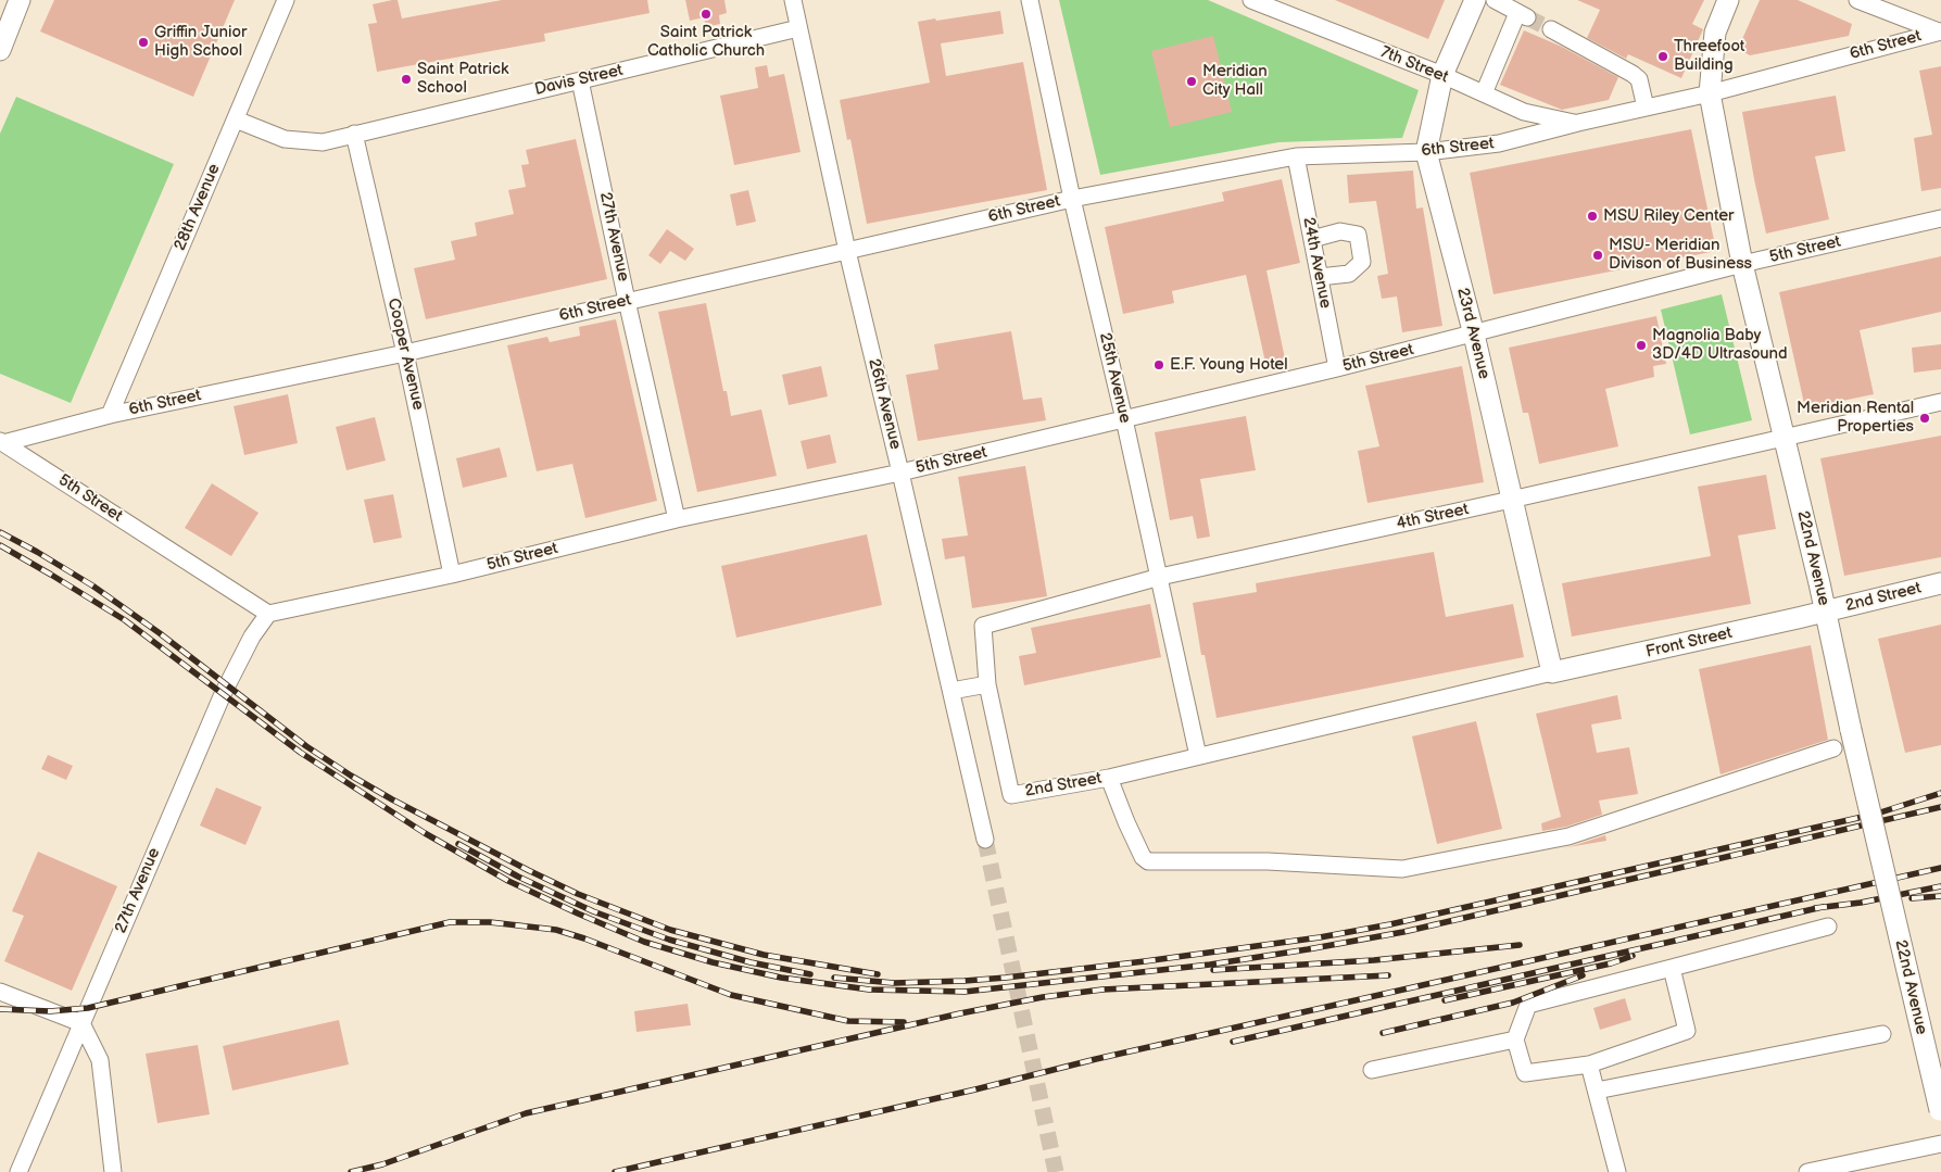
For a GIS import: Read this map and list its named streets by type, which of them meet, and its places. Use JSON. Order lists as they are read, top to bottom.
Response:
{
  "streets": {
    "main road": [
      "23rd Avenue",
      "22nd Avenue",
      "2nd Street",
      "Front Street"
    ],
    "street": [
      "6th Street",
      "7th Street",
      "Davis Street",
      "28th Avenue",
      "27th Avenue",
      "5th Street",
      "24th Avenue",
      "Cooper Avenue",
      "25th Avenue",
      "26th Avenue",
      "4th Street"
    ]
  },
  "crossings": [
    ["6th Street", "7th Street"],
    ["6th Street", "28th Avenue"],
    ["6th Street", "27th Avenue"],
    ["6th Street", "5th Street"],
    ["6th Street", "24th Avenue"],
    ["6th Street", "23rd Avenue"],
    ["6th Street", "Cooper Avenue"],
    ["6th Street", "25th Avenue"],
    ["6th Street", "26th Avenue"],
    ["6th Street", "22nd Avenue"],
    ["7th Street", "23rd Avenue"],
    ["Davis Street", "28th Avenue"],
    ["Davis Street", "27th Avenue"],
    ["Davis Street", "Cooper Avenue"],
    ["Davis Street", "26th Avenue"],
    ["27th Avenue", "5th Street"],
    ["5th Street", "24th Avenue"],
    ["5th Street", "23rd Avenue"],
    ["5th Street", "Cooper Avenue"],
    ["5th Street", "25th Avenue"],
    ["5th Street", "26th Avenue"],
    ["5th Street", "22nd Avenue"],
    ["23rd Avenue", "4th Street"],
    ["23rd Avenue", "2nd Street"],
    ["23rd Avenue", "Front Street"],
    ["25th Avenue", "4th Street"],
    ["25th Avenue", "2nd Street"],
    ["4th Street", "22nd Avenue"],
    ["4th Street", "2nd Street"],
    ["22nd Avenue", "2nd Street"],
    ["22nd Avenue", "Front Street"],
    ["2nd Street", "Front Street"]
  ],
  "places": [
    "Saint Patrick Catholic Church",
    "Griffin Junior High School",
    "Threefoot Building",
    "Saint Patrick School",
    "Meridian City Hall",
    "MSU Riley Center",
    "MSU- Meridian Divison of Business",
    "Magnolia Baby 3D/4D Ultrasound",
    "E.F. Young Hotel",
    "Meridian Rental Properties"
  ]
}
